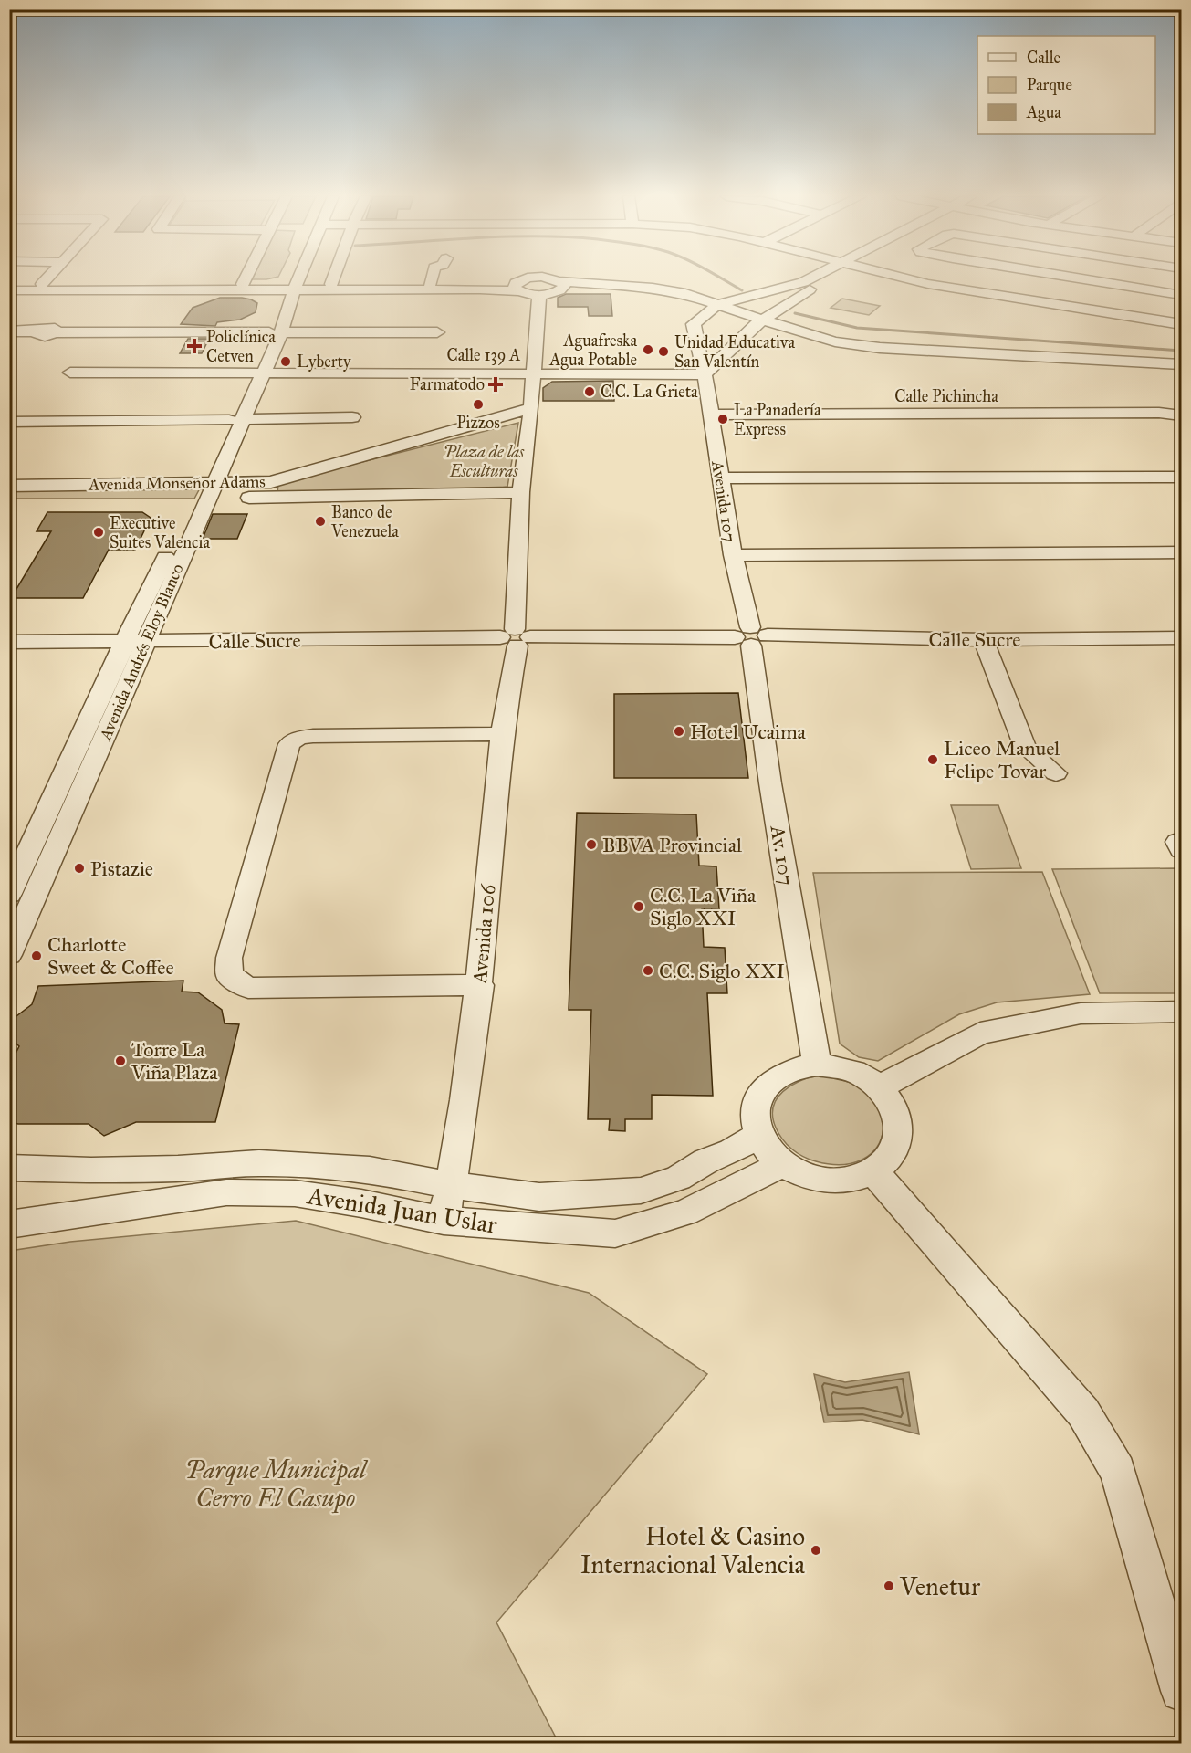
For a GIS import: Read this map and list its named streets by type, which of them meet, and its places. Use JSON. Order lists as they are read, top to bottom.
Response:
{
  "streets": {
    "street": [
      "Calle 139 A",
      "Calle Pichincha",
      "Avenida Monseñor Adams",
      "Avenida 107",
      "Calle Sucre",
      "Avenida Andrés Eloy Blanco",
      "Av. 107",
      "Avenida 106",
      "Avenida Juan Uslar"
    ]
  },
  "crossings": [
    ["Calle 139 A", "Avenida 107"],
    ["Calle 139 A", "Avenida Andrés Eloy Blanco"],
    ["Calle 139 A", "Avenida 106"],
    ["Calle Pichincha", "Avenida 107"],
    ["Avenida Monseñor Adams", "Avenida Andrés Eloy Blanco"],
    ["Avenida Monseñor Adams", "Avenida 106"],
    ["Avenida 107", "Calle Sucre"],
    ["Avenida 107", "Av. 107"],
    ["Calle Sucre", "Avenida Andrés Eloy Blanco"],
    ["Calle Sucre", "Av. 107"],
    ["Calle Sucre", "Avenida 106"],
    ["Av. 107", "Avenida Juan Uslar"],
    ["Avenida 106", "Avenida Juan Uslar"]
  ],
  "parks": ["Plaza de las Esculturas", "Parque Municipal Cerro El Casupo"],
  "places": {
    "health": ["Policlínica Cetven", "Farmatodo"],
    "other": [
      "Aguafreska Agua Potable",
      "Unidad Educativa San Valentín",
      "Lyberty",
      "C.C. La Grieta",
      "Pizzos",
      "La Panadería Express",
      "Banco de Venezuela",
      "Executive Suites Valencia",
      "Hotel Ucaima",
      "Liceo Manuel Felipe Tovar",
      "BBVA Provincial",
      "Pistazie",
      "C.C. La Viña Siglo XXI",
      "Charlotte Sweet & Coffee",
      "C.C. Siglo XXI",
      "Torre La Viña Plaza",
      "Hotel & Casino Internacional Valencia",
      "Venetur"
    ]
  },
  "legend": ["Calle", "Parque", "Agua"]
}
